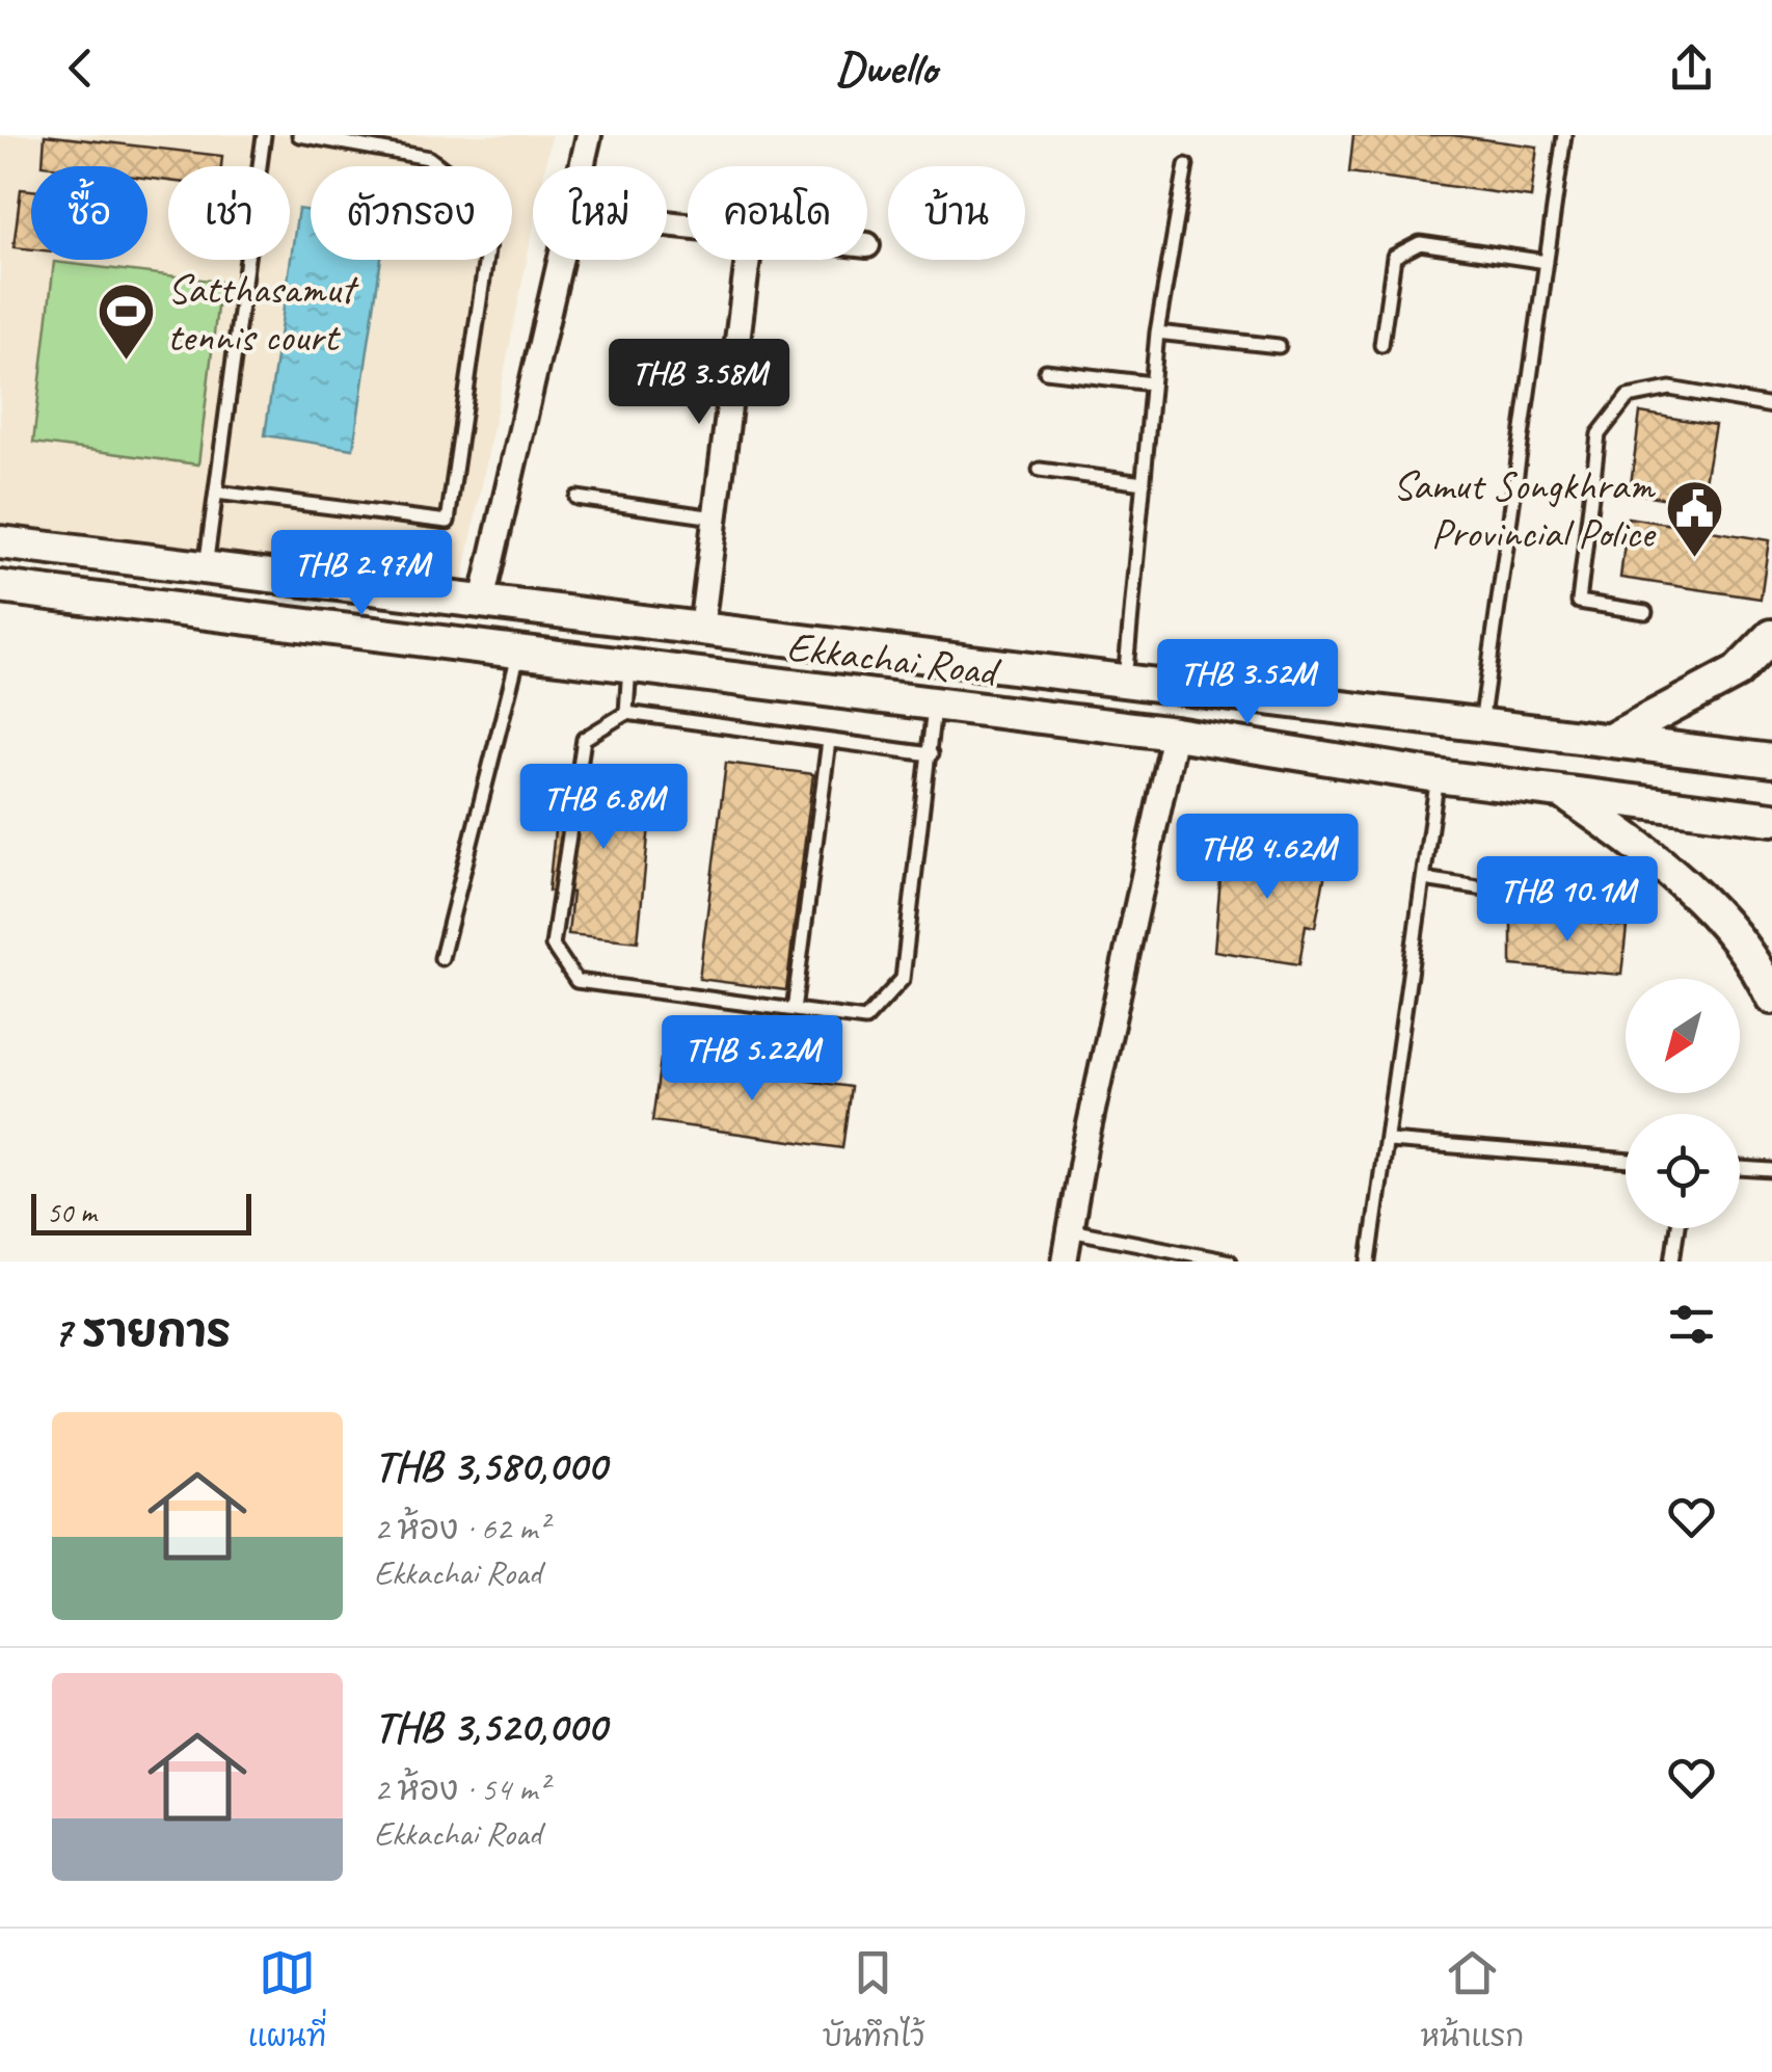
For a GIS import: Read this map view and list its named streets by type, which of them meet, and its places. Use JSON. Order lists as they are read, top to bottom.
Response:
{
  "streets": {
    "main road": ["Ekkachai Road"]
  },
  "places": {
    "sports": ["Satthasamut tennis court"],
    "public building": ["Samut Songkhram Provincial Police"]
  },
  "scale_bar": "50 m",
  "north": "bottom left",
  "page": {
    "header": "Dwello",
    "chip": [
      "ซื้อ",
      "เช่า",
      "ตัวกรอง",
      "ใหม่",
      "คอนโด",
      "บ้าน"
    ],
    "price": [
      "THB 3.58M",
      "THB 2.97M",
      "THB 3.52M",
      "THB 6.8M",
      "THB 4.62M",
      "THB 10.1M",
      "THB 5.22M"
    ],
    "scale": "50 m",
    "heading": "7 รายการ",
    "list": [
      {
        "name": "THB 3,580,000",
        "note": "2 ห้อง · 62 m² · Ekkachai Road"
      },
      {
        "name": "THB 3,520,000",
        "note": "2 ห้อง · 54 m² · Ekkachai Road"
      }
    ],
    "tabs": ["แผนที่", "บันทึกไว้", "หน้าแรก"]
  }
}
